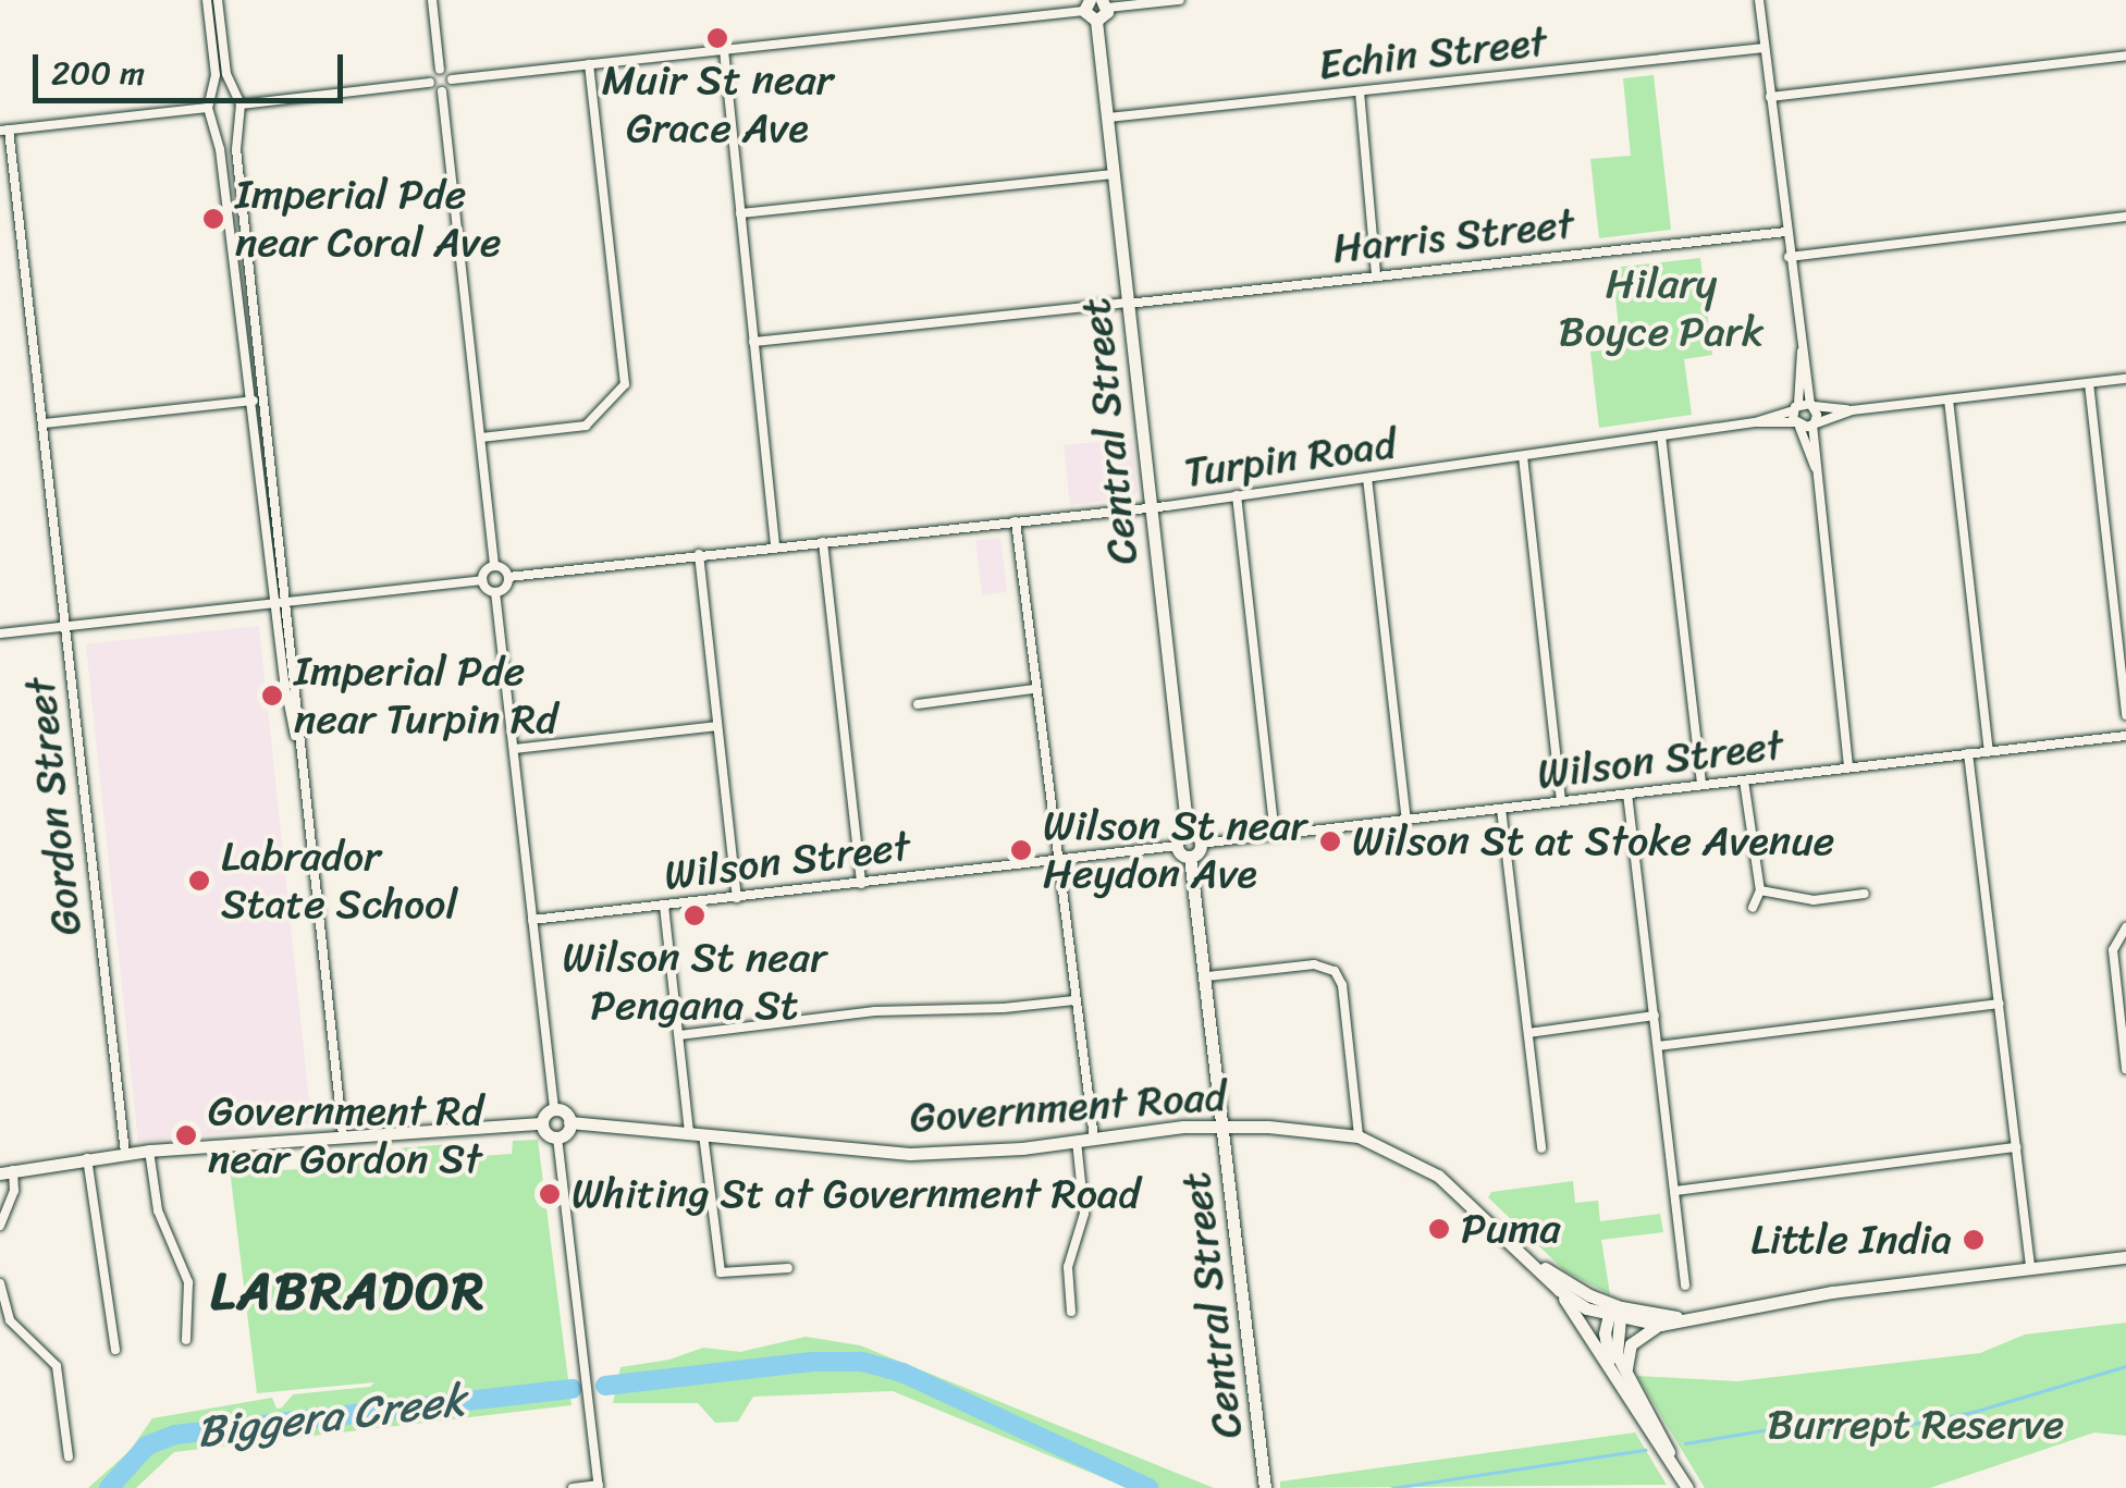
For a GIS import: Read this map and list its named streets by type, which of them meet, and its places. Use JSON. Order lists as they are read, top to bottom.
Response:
{
  "streets": {
    "main road": ["Central Street", "Government Road"],
    "street": [
      "Echin Street",
      "Harris Street",
      "Turpin Road",
      "Wilson Street",
      "Gordon Street"
    ]
  },
  "crossings": [
    ["Echin Street", "Central Street"],
    ["Harris Street", "Central Street"],
    ["Central Street", "Turpin Road"],
    ["Central Street", "Government Road"]
  ],
  "districts": ["LABRADOR"],
  "water": ["Biggera Creek"],
  "parks": ["Hilary Boyce Park", "Burrept Reserve"],
  "places": [
    "Muir St near Grace Ave",
    "Imperial Pde near Coral Ave",
    "Imperial Pde near Turpin Rd",
    "Wilson St at Stoke Avenue",
    "Wilson St near Heydon Ave",
    "Labrador State School",
    "Wilson St near Pengana St",
    "Government Rd near Gordon St",
    "Whiting St at Government Road",
    "Puma",
    "Little India"
  ],
  "scale_bar": "200 m"
}
